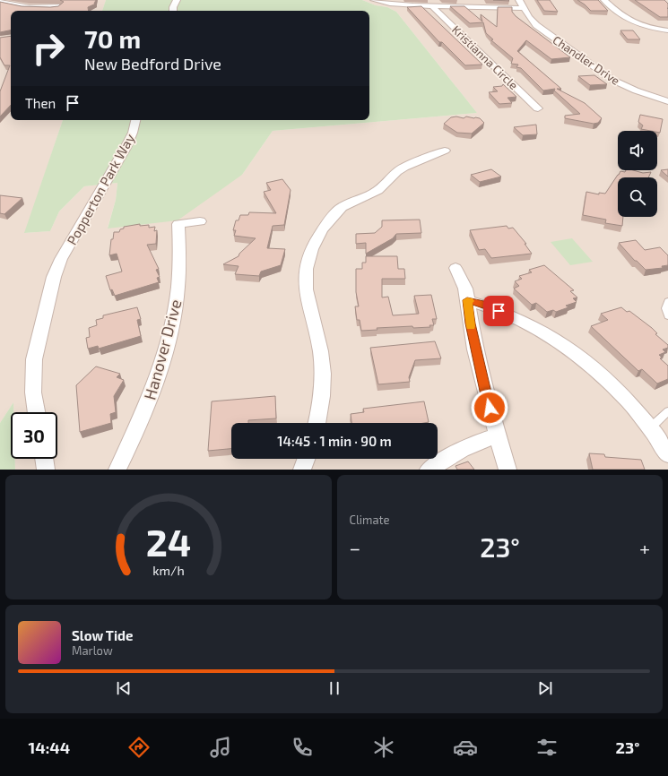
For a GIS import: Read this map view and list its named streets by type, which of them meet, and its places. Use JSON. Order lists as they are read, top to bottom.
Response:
{
  "streets": {
    "street": [
      "Kristianna Circle",
      "Chandler Drive",
      "Popperton Park Way",
      "Hanover Drive"
    ]
  },
  "page": {
    "turn": ["70 m", "New Bedford Drive"],
    "then": "Then",
    "limit": "30",
    "trip": "14:45 · 1 min · 90 m",
    "tile": "Climate",
    "heat": ["−", "23°", "+"],
    "song": ["Slow Tide", "Marlow"],
    "tabs": ["14:44", "23°"],
    "gauge": ["24", "km/h"]
  }
}
